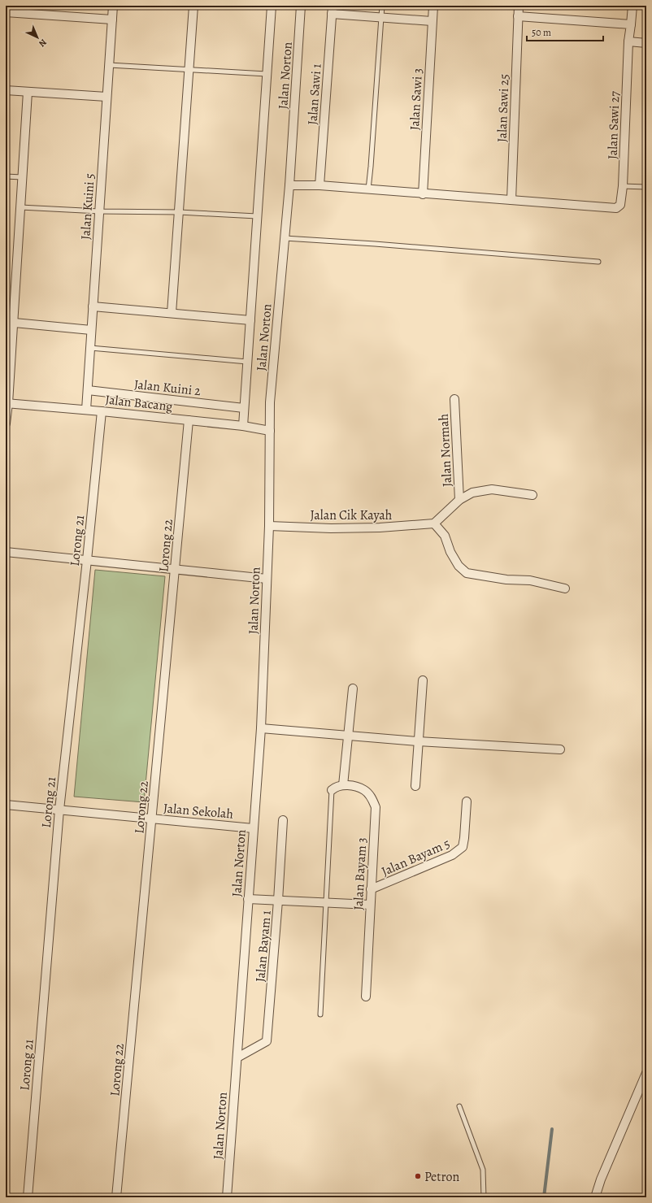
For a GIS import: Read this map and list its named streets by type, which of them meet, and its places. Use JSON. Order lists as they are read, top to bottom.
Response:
{
  "streets": {
    "street": [
      "Jalan Norton",
      "Jalan Sawi 1",
      "Jalan Sawi 3",
      "Jalan Sawi 25",
      "Jalan Sawi 27",
      "Jalan Kuini 5",
      "Jalan Kuini 2",
      "Jalan Bacang",
      "Jalan Normah",
      "Jalan Cik Kayah",
      "Lorong 21",
      "Lorong 22",
      "Jalan Sekolah",
      "Jalan Bayam 5",
      "Jalan Bayam 3",
      "Jalan Bayam 1"
    ]
  },
  "crossings": [
    ["Jalan Norton", "Jalan Bacang"],
    ["Jalan Norton", "Jalan Cik Kayah"],
    ["Jalan Norton", "Jalan Sekolah"],
    ["Jalan Norton", "Jalan Bayam 1"],
    ["Jalan Sawi 25", "Jalan Sawi 27"],
    ["Jalan Kuini 5", "Jalan Kuini 2"],
    ["Jalan Kuini 5", "Jalan Bacang"],
    ["Jalan Bacang", "Lorong 21"],
    ["Jalan Bacang", "Lorong 22"],
    ["Lorong 21", "Jalan Sekolah"],
    ["Lorong 22", "Jalan Sekolah"],
    ["Jalan Bayam 5", "Jalan Bayam 3"]
  ],
  "places": ["Petron"],
  "scale_bar": "50 m",
  "north": "bottom right"
}
